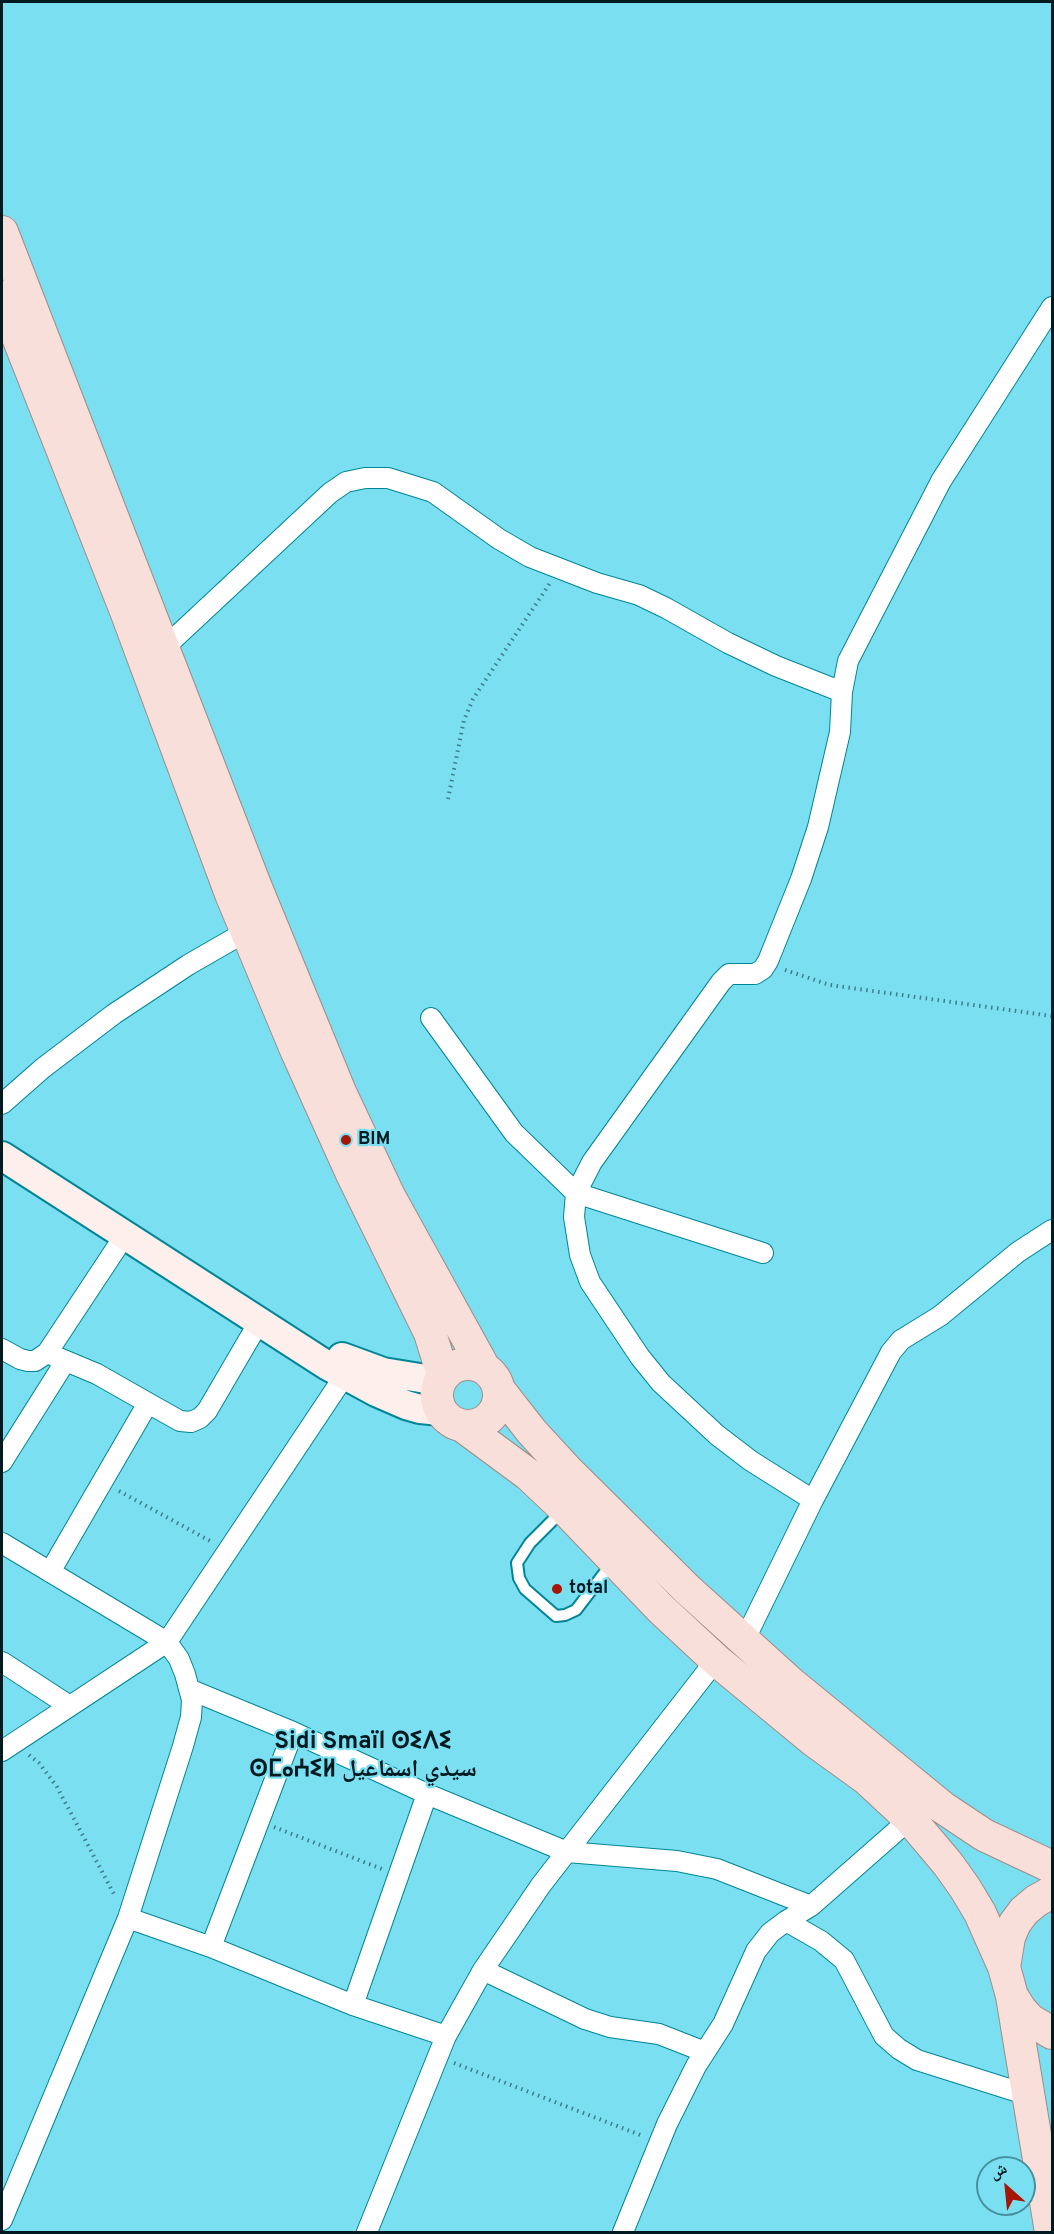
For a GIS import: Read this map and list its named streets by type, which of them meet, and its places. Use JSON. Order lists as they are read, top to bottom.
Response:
{
  "districts": ["Sidi Smaïl ⵙⵉⴷⵉ ⵙⵎⴰⵄⵉⵍ سيدي اسماعيل"],
  "places": ["BIM", "total"],
  "north": "top left"
}
